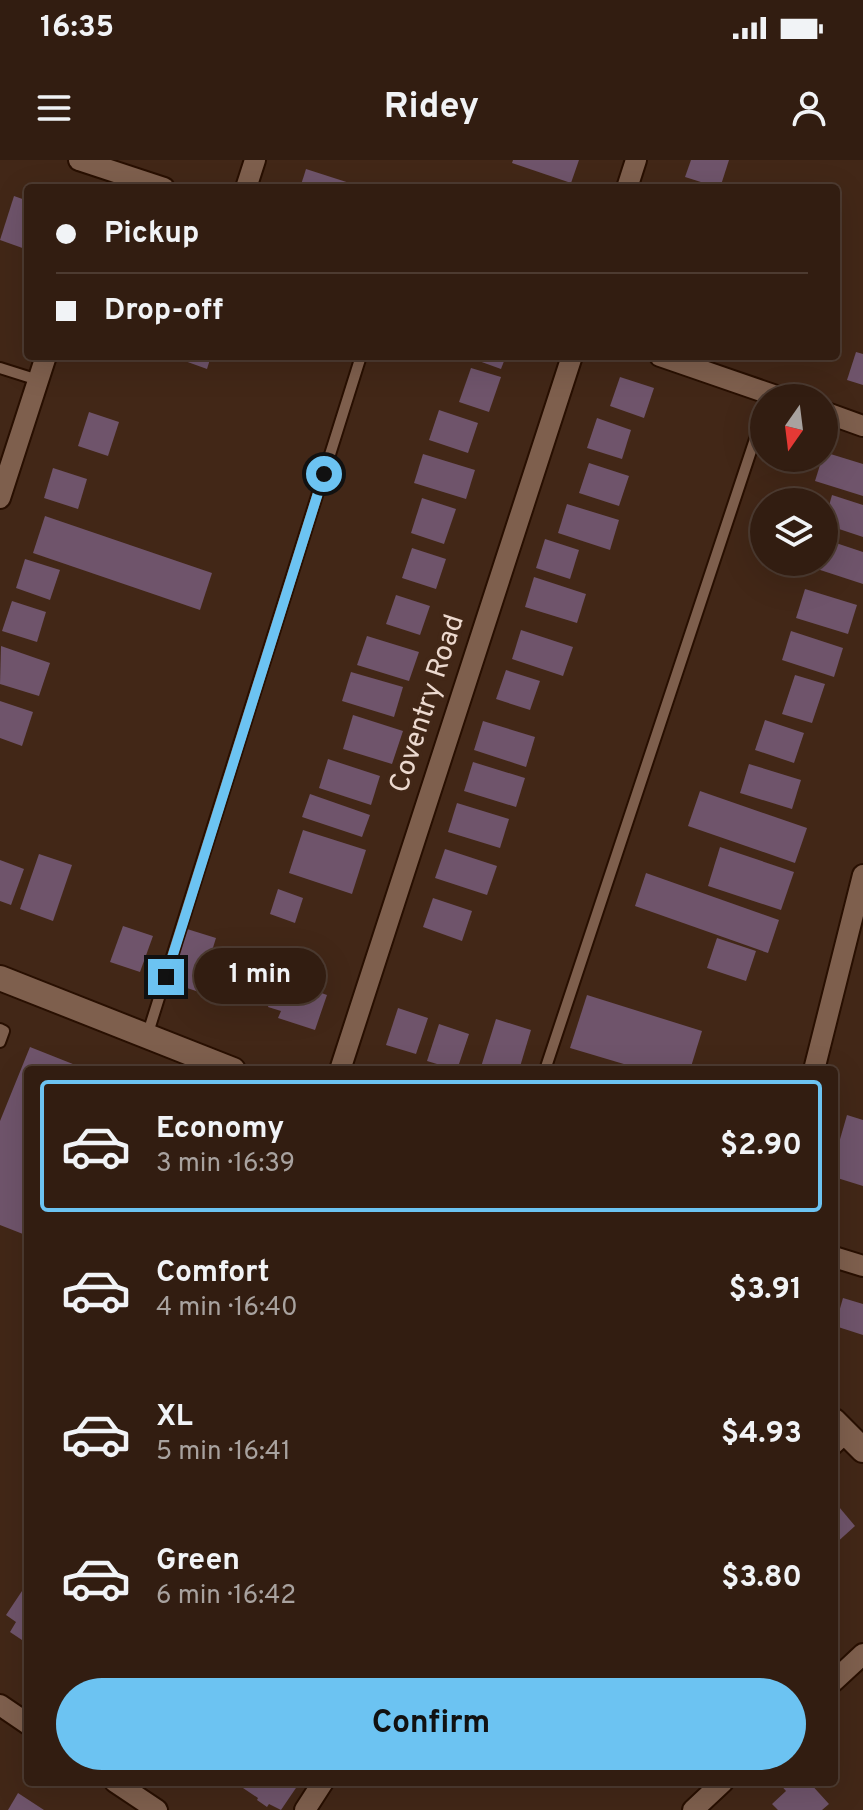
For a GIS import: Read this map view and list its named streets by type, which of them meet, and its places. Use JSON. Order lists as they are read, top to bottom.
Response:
{
  "streets": {
    "street": ["Coventry Road"]
  },
  "north": "bottom",
  "page": {
    "status": "16:35",
    "header": "Ridey",
    "banner": ["Pickup", "Drop-off"],
    "bubble": "1 min",
    "list": [
      {
        "name": "Economy",
        "note": "3 min · 16:39",
        "value": "$2.90"
      },
      {
        "name": "Comfort",
        "note": "4 min · 16:40",
        "value": "$3.91"
      },
      {
        "name": "XL",
        "note": "5 min · 16:41",
        "value": "$4.93"
      },
      {
        "name": "Green",
        "note": "6 min · 16:42",
        "value": "$3.80"
      }
    ],
    "buttons": "Confirm"
  }
}
